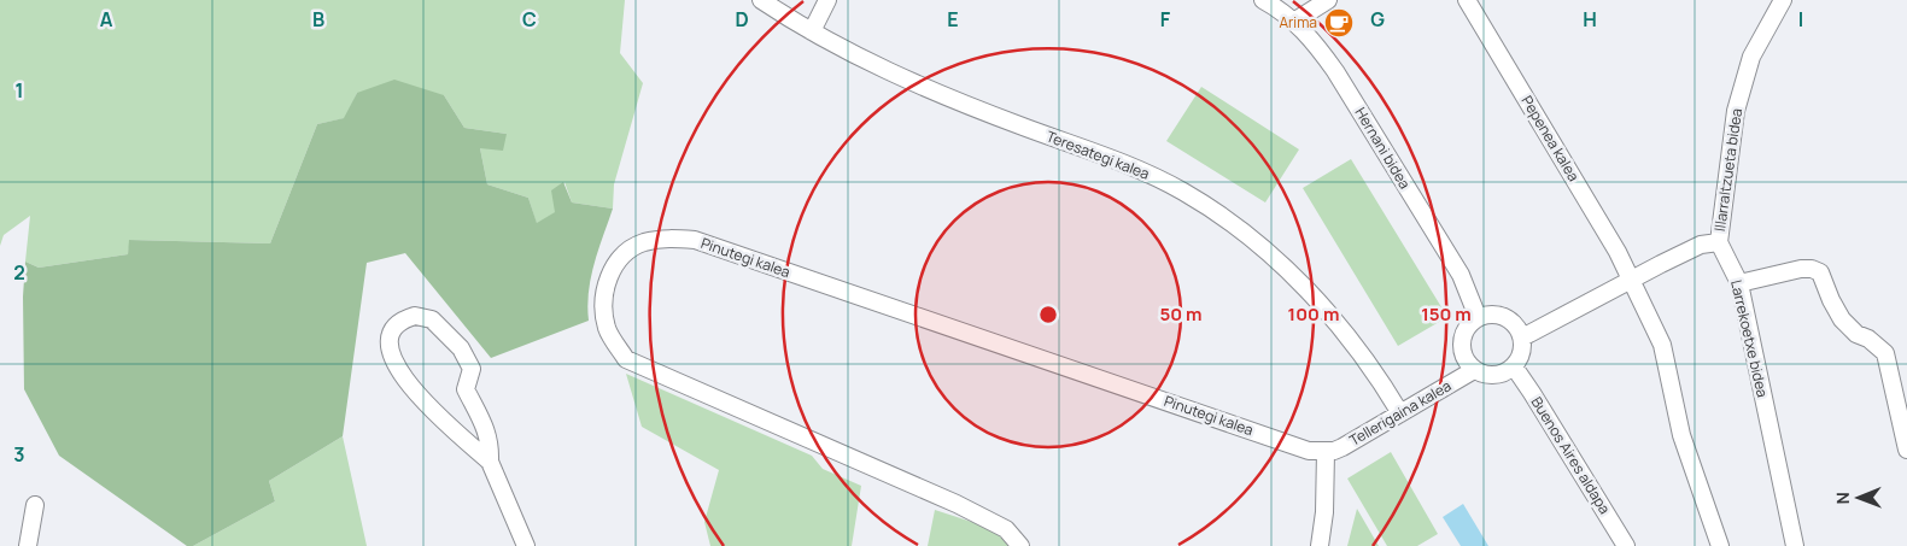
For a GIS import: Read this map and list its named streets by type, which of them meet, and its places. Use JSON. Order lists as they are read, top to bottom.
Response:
{
  "streets": {
    "street": [
      "Pepenea kalea",
      "Hernani bidea",
      "Teresategi kalea",
      "Illarraltzueta bidea",
      "Pinutegi kalea",
      "Larrekoetxe bidea",
      "Tellerigaina kalea",
      "Buenos Aires aldapa"
    ]
  },
  "crossings": [
    ["Hernani bidea", "Tellerigaina kalea"],
    ["Hernani bidea", "Buenos Aires aldapa"],
    ["Teresategi kalea", "Tellerigaina kalea"],
    ["Illarraltzueta bidea", "Larrekoetxe bidea"],
    ["Pinutegi kalea", "Tellerigaina kalea"],
    ["Tellerigaina kalea", "Buenos Aires aldapa"]
  ],
  "places": {
    "cafe": ["Arima"]
  },
  "north": "left",
  "grid": {
    "columns": [
      "A",
      "B",
      "C",
      "D",
      "E",
      "F",
      "G",
      "H",
      "I"
    ],
    "rows": ["1", "2", "3"]
  },
  "rings": ["50 m", "100 m", "150 m"]
}
